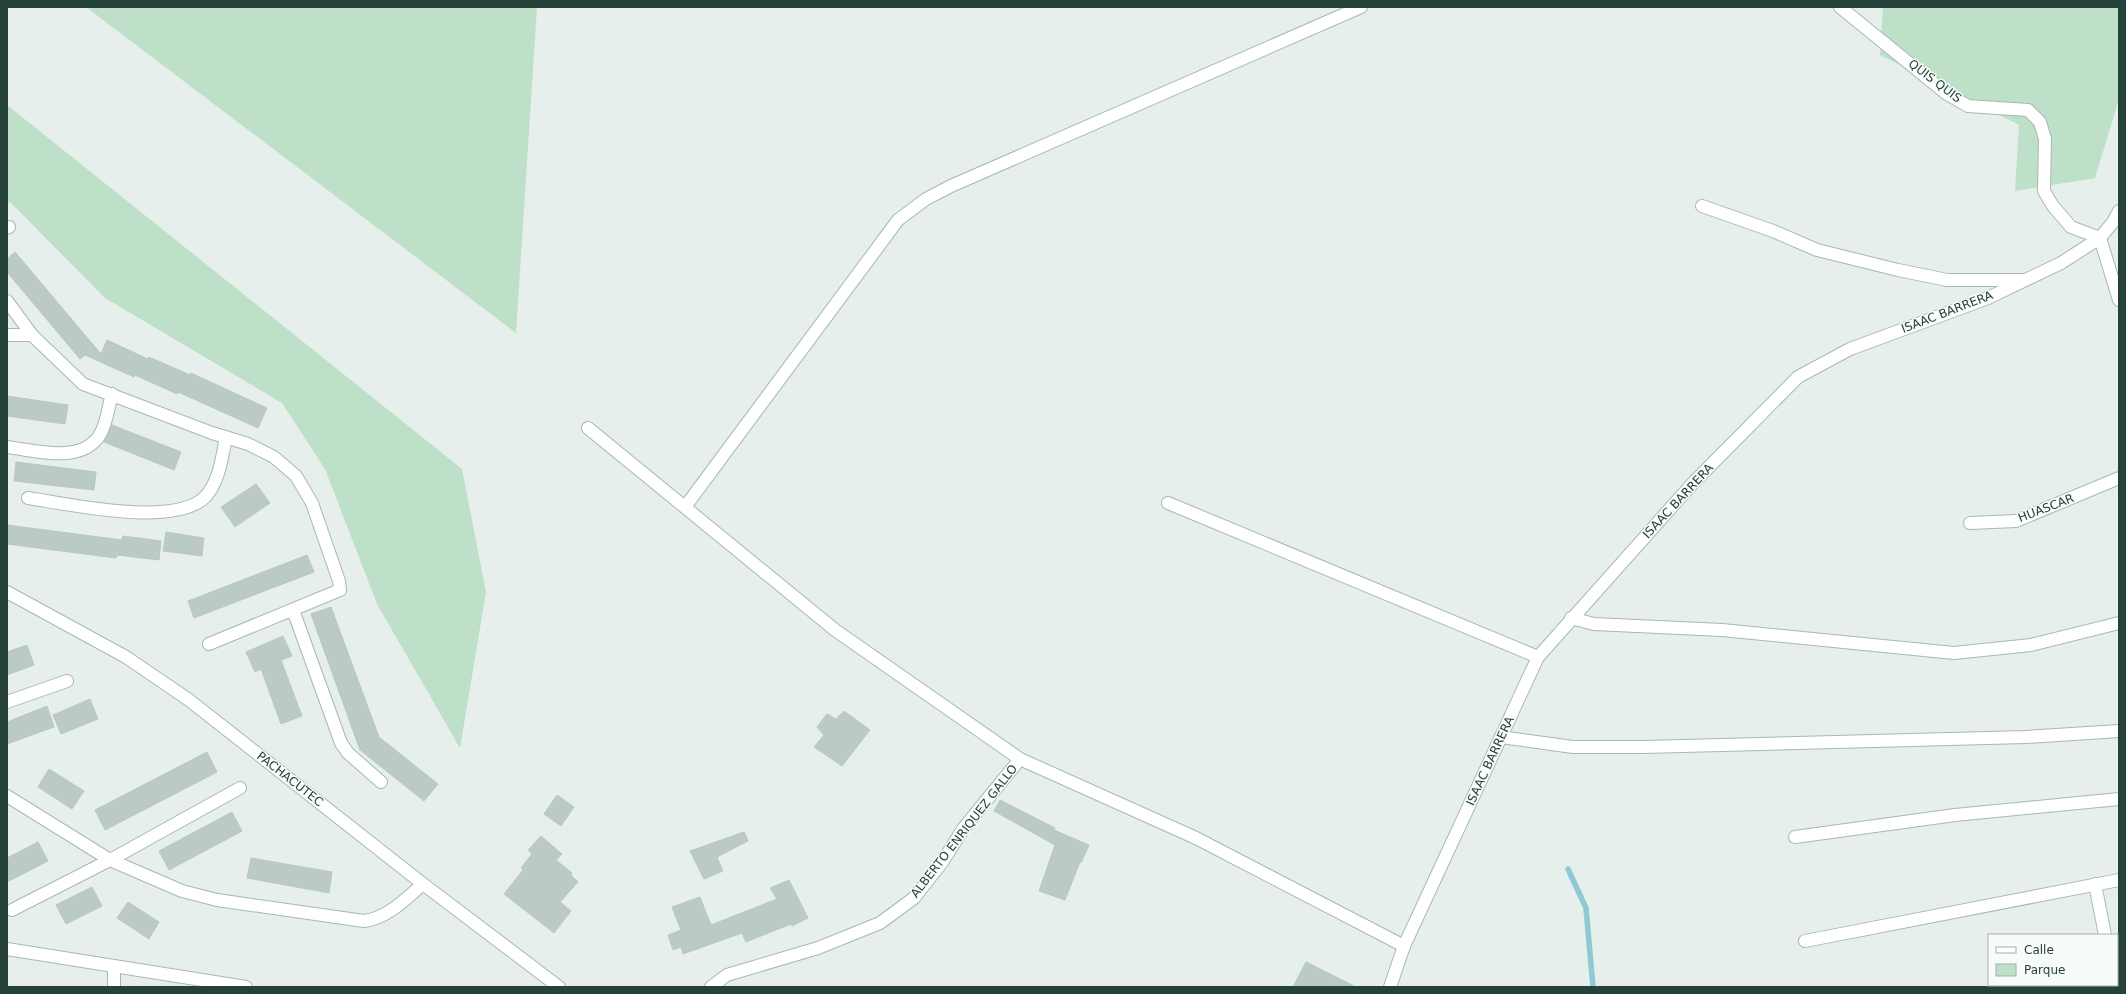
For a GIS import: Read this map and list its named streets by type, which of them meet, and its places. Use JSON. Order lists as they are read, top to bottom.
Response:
{
  "streets": {
    "street": [
      "QUIS QUIS",
      "ISAAC BARRERA",
      "HUASCAR",
      "PACHACUTEC",
      "ALBERTO ENRIQUEZ GALLO"
    ]
  },
  "crossings": [
    ["QUIS QUIS", "ISAAC BARRERA"]
  ],
  "legend": ["Calle", "Parque"]
}
